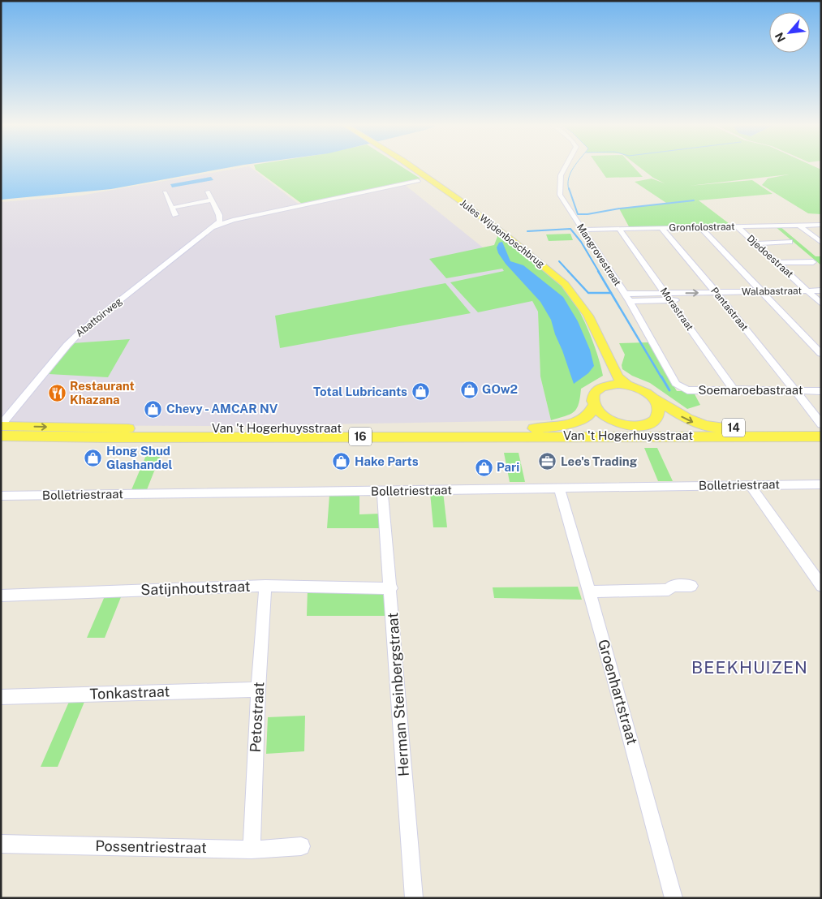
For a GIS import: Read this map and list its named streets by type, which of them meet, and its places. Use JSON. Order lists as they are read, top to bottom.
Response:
{
  "streets": {
    "main road": [
      "Jules Wijdenboschbrug",
      "14",
      "Van 't Hogerhuysstraat",
      "16"
    ],
    "street": [
      "Gronfolostraat",
      "Mangrovestraat",
      "Djedoestraat",
      "Walabastraat",
      "Morastraat",
      "Pantastraat",
      "Abattoirweg",
      "Soemaroebastraat",
      "Bolletriestraat",
      "Satijnhoutstraat",
      "Groenhartstraat",
      "Tonkastraat",
      "Herman Steinbergstraat",
      "Petostraat",
      "Possentriestraat"
    ]
  },
  "crossings": [
    ["Gronfolostraat", "Mangrovestraat"],
    ["Gronfolostraat", "Djedoestraat"],
    ["Gronfolostraat", "Morastraat"],
    ["Gronfolostraat", "Pantastraat"],
    ["Jules Wijdenboschbrug", "Van 't Hogerhuysstraat"],
    ["Jules Wijdenboschbrug", "16"],
    ["Mangrovestraat", "Walabastraat"],
    ["Mangrovestraat", "Soemaroebastraat"],
    ["Djedoestraat", "Walabastraat"],
    ["Walabastraat", "Morastraat"],
    ["Walabastraat", "Pantastraat"],
    ["Morastraat", "Soemaroebastraat"],
    ["Pantastraat", "Soemaroebastraat"],
    ["Abattoirweg", "Van 't Hogerhuysstraat"],
    ["Van 't Hogerhuysstraat", "16"],
    ["Bolletriestraat", "Groenhartstraat"],
    ["Bolletriestraat", "Herman Steinbergstraat"],
    ["Satijnhoutstraat", "Herman Steinbergstraat"],
    ["Satijnhoutstraat", "Petostraat"],
    ["Tonkastraat", "Petostraat"],
    ["Petostraat", "Possentriestraat"]
  ],
  "districts": ["BEEKHUIZEN"],
  "places": {
    "shop": [
      "GOw2",
      "Total Lubricants",
      "Chevy - AMCAR NV",
      "Hong Shud Glashandel",
      "Hake Parts",
      "Pari"
    ],
    "restaurant": ["Restaurant Khazana"],
    "office": ["Lee's Trading"]
  },
  "north": "bottom left"
}
